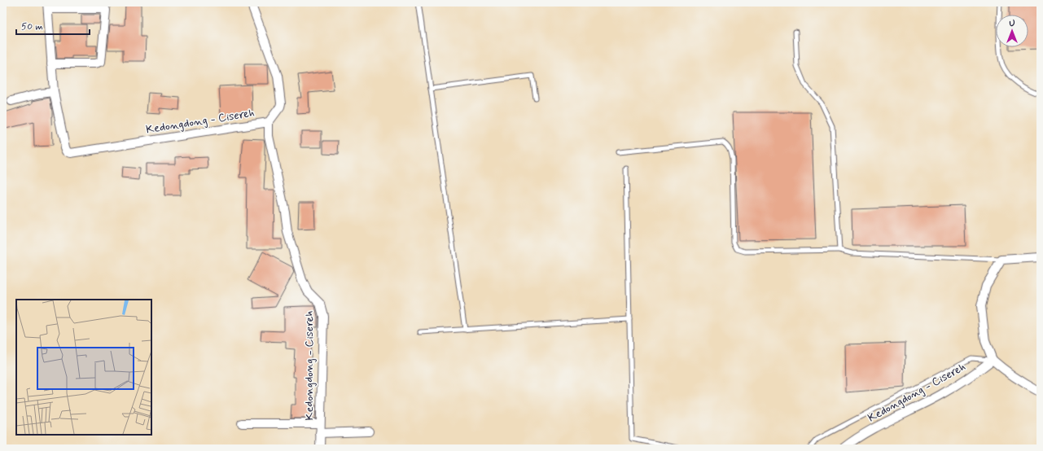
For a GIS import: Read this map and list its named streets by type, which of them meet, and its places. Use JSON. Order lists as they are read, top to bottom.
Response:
{
  "streets": {
    "street": ["Kedongdong - Cisereh"]
  },
  "scale_bar": "50 m",
  "north": "top"
}
